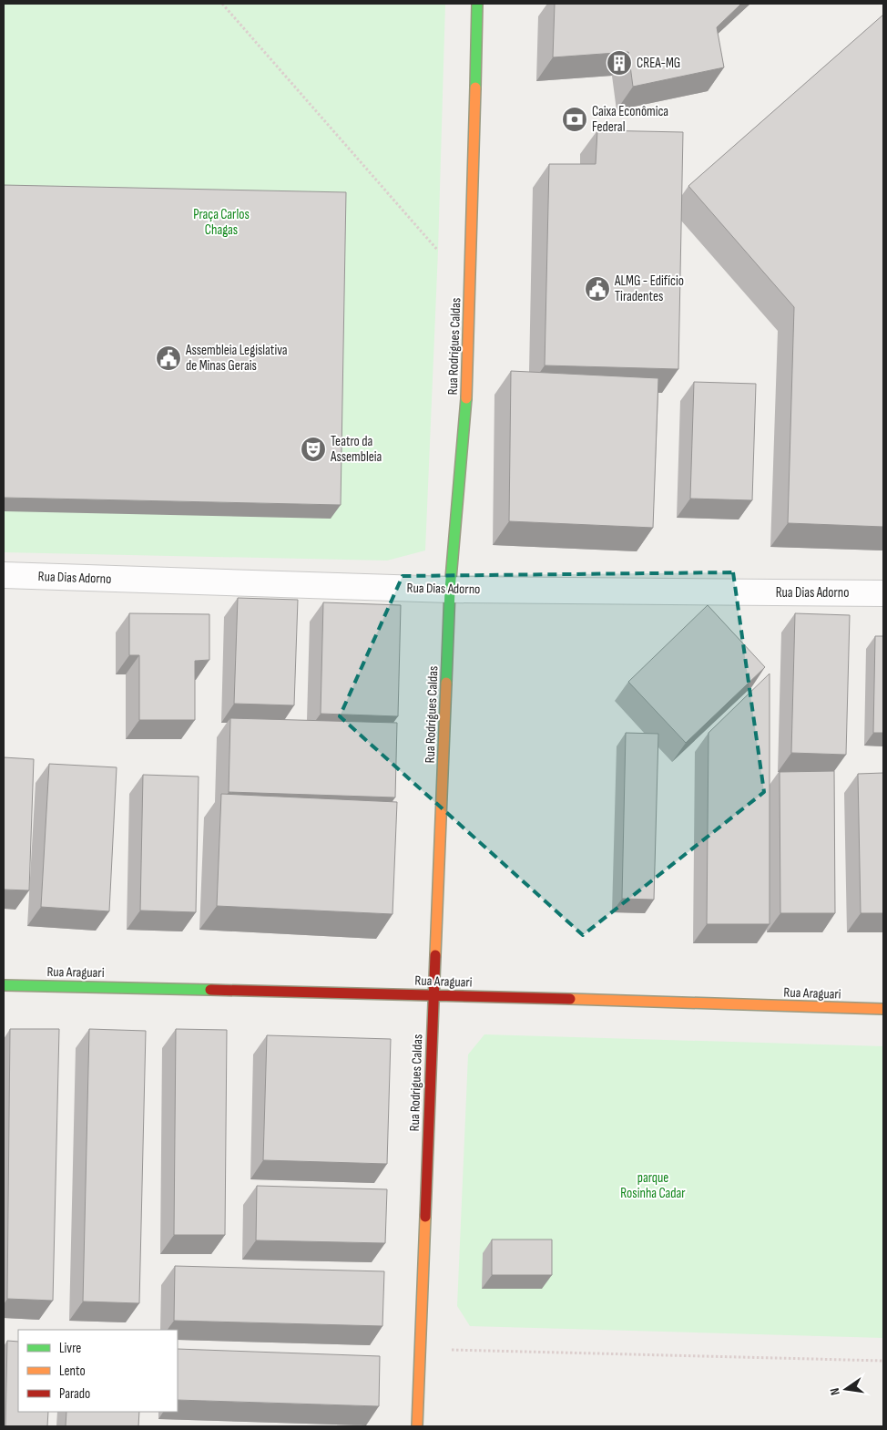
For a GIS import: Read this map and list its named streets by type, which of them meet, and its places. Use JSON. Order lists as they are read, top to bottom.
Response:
{
  "streets": {
    "street": ["Rua Rodrigues Caldas", "Rua Dias Adorno", "Rua Araguari"]
  },
  "crossings": [
    ["Rua Rodrigues Caldas", "Rua Dias Adorno"],
    ["Rua Rodrigues Caldas", "Rua Araguari"]
  ],
  "parks": ["Praça Carlos Chagas", "parque Rosinha Cadar"],
  "places": {
    "building": ["CREA-MG"],
    "bank": ["Caixa Econômica Federal"],
    "public building": ["ALMG - Edifício Tiradentes", "Assembleia Legislativa de Minas Gerais"],
    "theatre": ["Teatro da Assembleia"]
  },
  "legend": ["Livre", "Lento", "Parado"],
  "north": "left"
}
